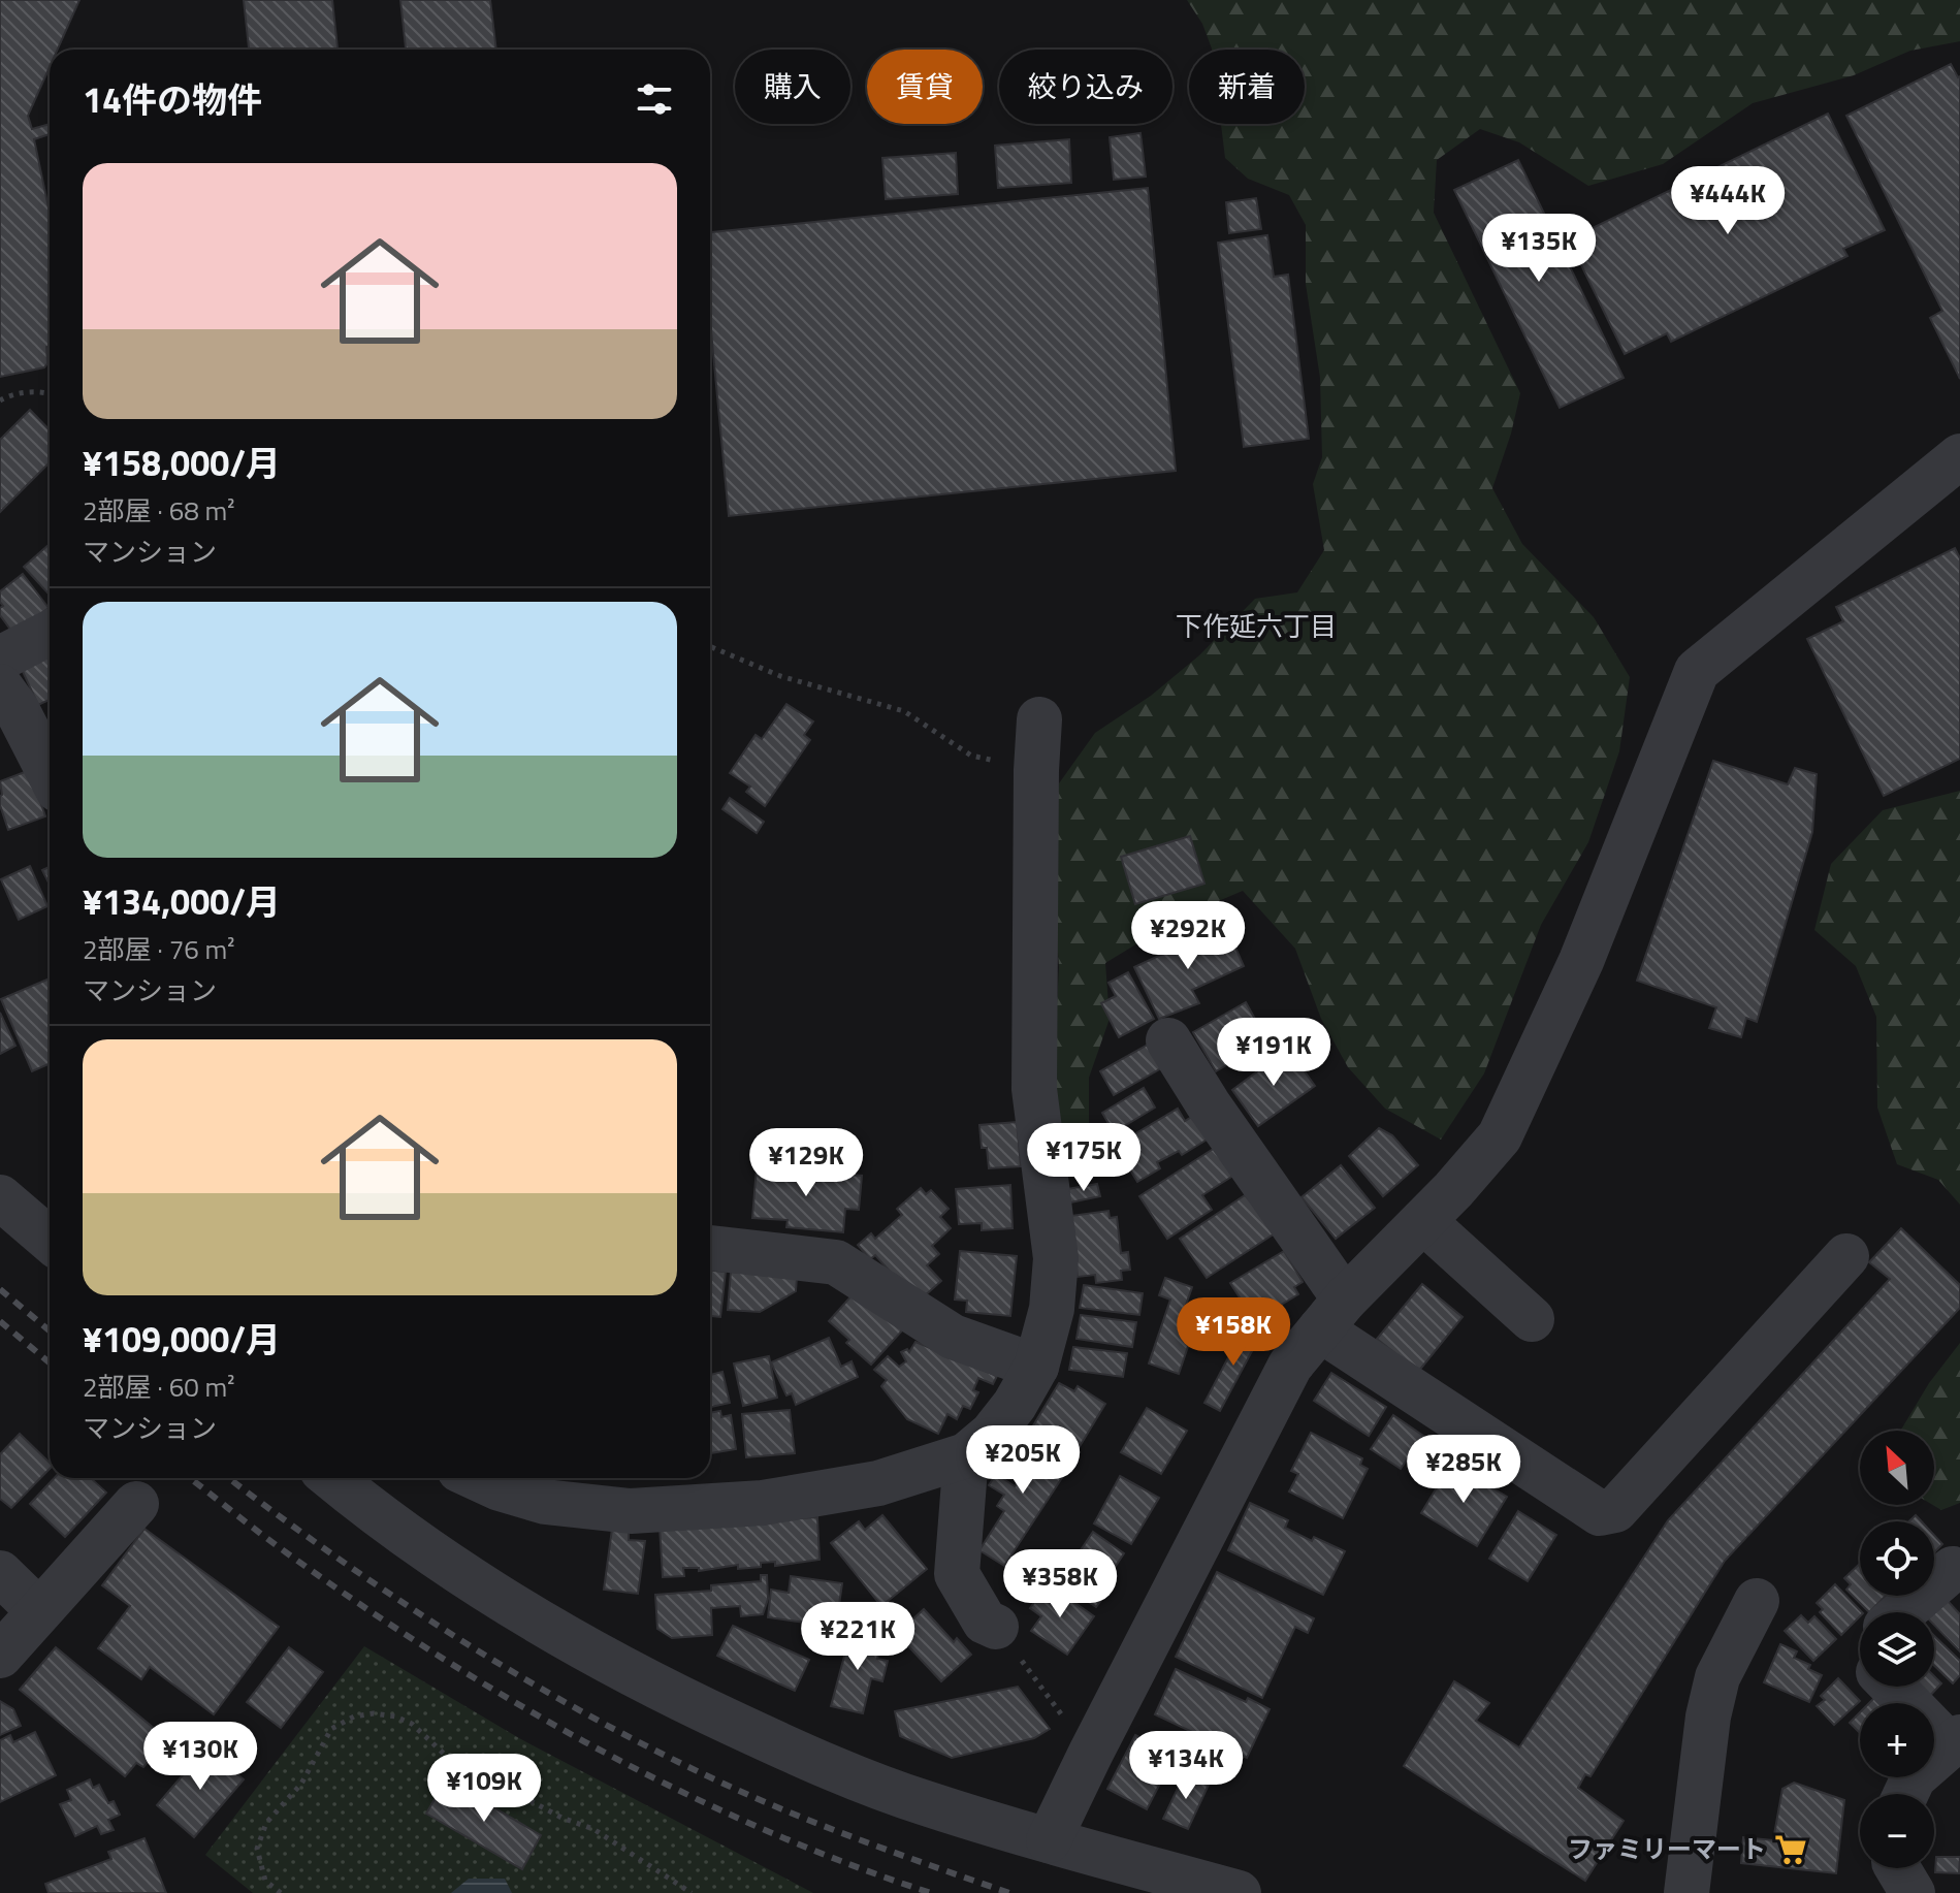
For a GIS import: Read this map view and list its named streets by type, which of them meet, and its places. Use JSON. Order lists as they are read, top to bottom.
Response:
{
  "districts": ["下作延六丁目"],
  "places": {
    "supermarket": ["ファミリーマート"]
  },
  "north": "top left",
  "page": {
    "chip": [
      "購入",
      "賃貸",
      "絞り込み",
      "新着"
    ],
    "heading": "14件の物件",
    "list": [
      {
        "name": "¥158,000/月",
        "note": "2部屋 · 68 m² · マンション"
      },
      {
        "name": "¥134,000/月",
        "note": "2部屋 · 76 m² · マンション"
      },
      {
        "name": "¥109,000/月",
        "note": "2部屋 · 60 m² · マンション"
      }
    ],
    "price": [
      "¥444K",
      "¥135K",
      "¥292K",
      "¥191K",
      "¥175K",
      "¥129K",
      "¥158K",
      "¥205K",
      "¥285K",
      "¥358K",
      "¥221K",
      "¥130K",
      "¥134K",
      "¥109K"
    ],
    "map_buttons": ["+", "−"]
  }
}
